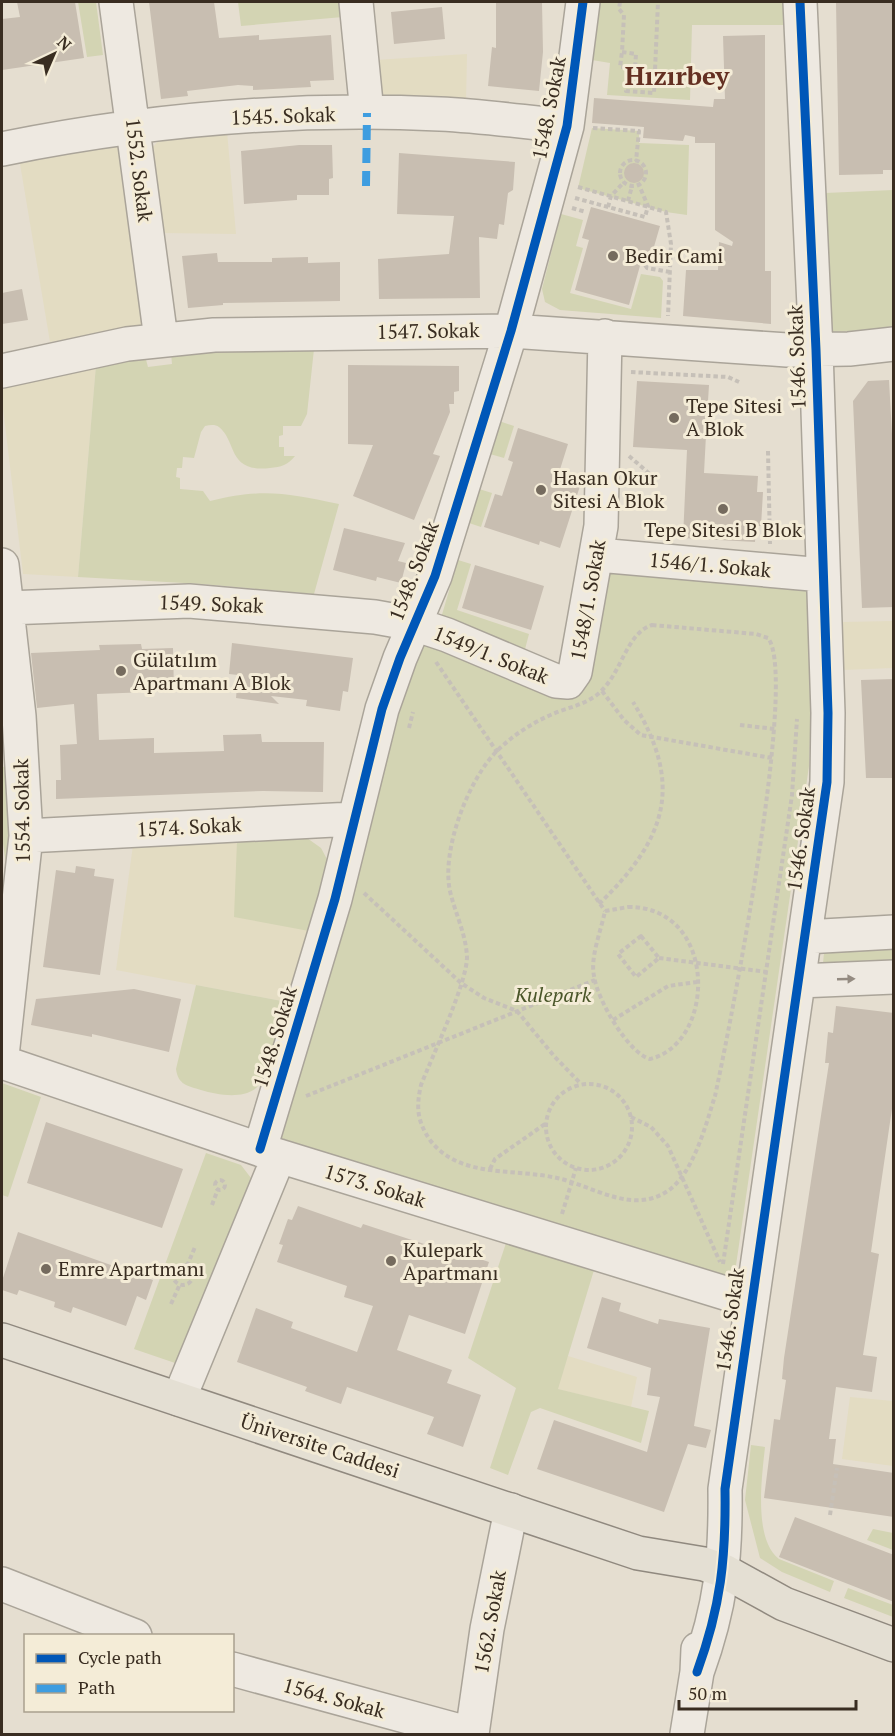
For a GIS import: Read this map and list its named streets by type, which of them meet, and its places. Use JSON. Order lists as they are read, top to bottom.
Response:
{
  "streets": {
    "main road": ["Üniversite Caddesi"],
    "street": [
      "1548. Sokak",
      "1545. Sokak",
      "1552. Sokak",
      "1547. Sokak",
      "1546. Sokak",
      "1546/1. Sokak",
      "1548/1. Sokak",
      "1549. Sokak",
      "1549/1. Sokak",
      "1554. Sokak",
      "1574. Sokak",
      "1573. Sokak",
      "1562. Sokak",
      "1564. Sokak"
    ]
  },
  "crossings": [
    ["1548. Sokak", "1545. Sokak"],
    ["1548. Sokak", "1547. Sokak"],
    ["1548. Sokak", "1549. Sokak"],
    ["1548. Sokak", "1549/1. Sokak"],
    ["1548. Sokak", "1574. Sokak"],
    ["1548. Sokak", "1573. Sokak"],
    ["1548. Sokak", "Üniversite Caddesi"],
    ["1545. Sokak", "1552. Sokak"],
    ["1552. Sokak", "1547. Sokak"],
    ["1547. Sokak", "1546. Sokak"],
    ["1547. Sokak", "1548/1. Sokak"],
    ["1546. Sokak", "1546/1. Sokak"],
    ["1546. Sokak", "1573. Sokak"],
    ["1546. Sokak", "Üniversite Caddesi"],
    ["1546/1. Sokak", "1548/1. Sokak"],
    ["1548/1. Sokak", "1549/1. Sokak"],
    ["1549. Sokak", "1549/1. Sokak"],
    ["1549. Sokak", "1554. Sokak"],
    ["1554. Sokak", "1574. Sokak"],
    ["Üniversite Caddesi", "1562. Sokak"],
    ["1562. Sokak", "1564. Sokak"]
  ],
  "districts": ["Hızırbey"],
  "parks": ["Kulepark"],
  "places": [
    "Bedir Cami",
    "Tepe Sitesi A Blok",
    "Hasan Okur Sitesi A Blok",
    "Tepe Sitesi B Blok",
    "Gülatılım Apartmanı A Blok",
    "Kulepark Apartmanı",
    "Emre Apartmanı"
  ],
  "legend": ["Cycle path", "Path"],
  "scale_bar": "50 m",
  "north": "top right"
}
